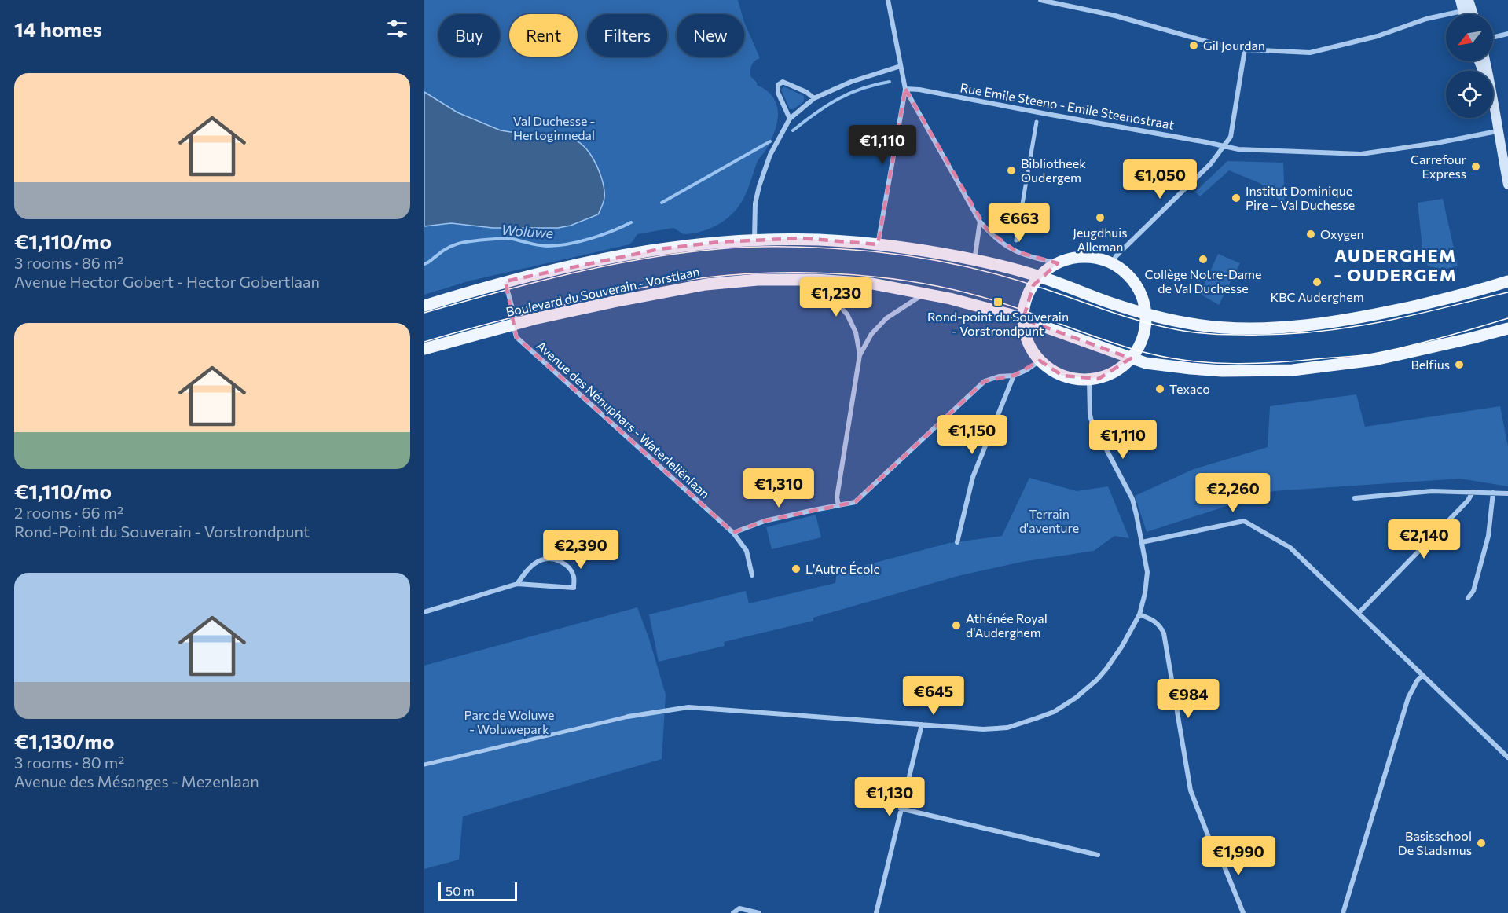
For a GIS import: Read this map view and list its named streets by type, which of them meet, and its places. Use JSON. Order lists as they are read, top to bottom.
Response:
{
  "streets": {
    "main road": ["Boulevard du Souverain - Vorstlaan"],
    "street": ["Rue Emile Steeno - Emile Steenostraat", "Avenue des Nénuphars - Waterleliënlaan"]
  },
  "crossings": [
    ["Boulevard du Souverain - Vorstlaan", "Avenue des Nénuphars - Waterleliënlaan"]
  ],
  "districts": ["AUDERGHEM - OUDERGEM"],
  "water": ["Woluwe"],
  "parks": ["Val Duchesse - Hertoginnedal", "Terrain d'aventure", "Parc de Woluwe - Woluwepark"],
  "places": {
    "other": [
      "Gil Jourdan",
      "Carrefour Express",
      "Bibliotheek Oudergem",
      "Institut Dominique Pire – Val Duchesse",
      "Jeugdhuis Alleman",
      "Oxygen",
      "Collège Notre-Dame de Val Duchesse",
      "KBC Auderghem",
      "Belfius",
      "Texaco",
      "L'Autre École",
      "Athénée Royal d'Auderghem",
      "Basisschool De Stadsmus"
    ],
    "transit": ["Rond-point du Souverain - Vorstrondpunt"]
  },
  "scale_bar": "50 m",
  "north": "bottom left",
  "page": {
    "heading": "14 homes",
    "chip": [
      "Buy",
      "Rent",
      "Filters",
      "New"
    ],
    "list": [
      {
        "name": "€1,110/mo",
        "note": "3 rooms · 86 m² · Avenue Hector Gobert - Hector Gobertlaan"
      },
      {
        "name": "€1,110/mo",
        "note": "2 rooms · 66 m² · Rond-Point du Souverain - Vorstrondpunt"
      },
      {
        "name": "€1,130/mo",
        "note": "3 rooms · 80 m² · Avenue des Mésanges - Mezenlaan"
      }
    ],
    "price": [
      "€1,110",
      "€1,050",
      "€663",
      "€1,230",
      "€1,150",
      "€1,110",
      "€1,310",
      "€2,260",
      "€2,140",
      "€2,390",
      "€645",
      "€984",
      "€1,130",
      "€1,990"
    ],
    "scale": "50 m"
  }
}
